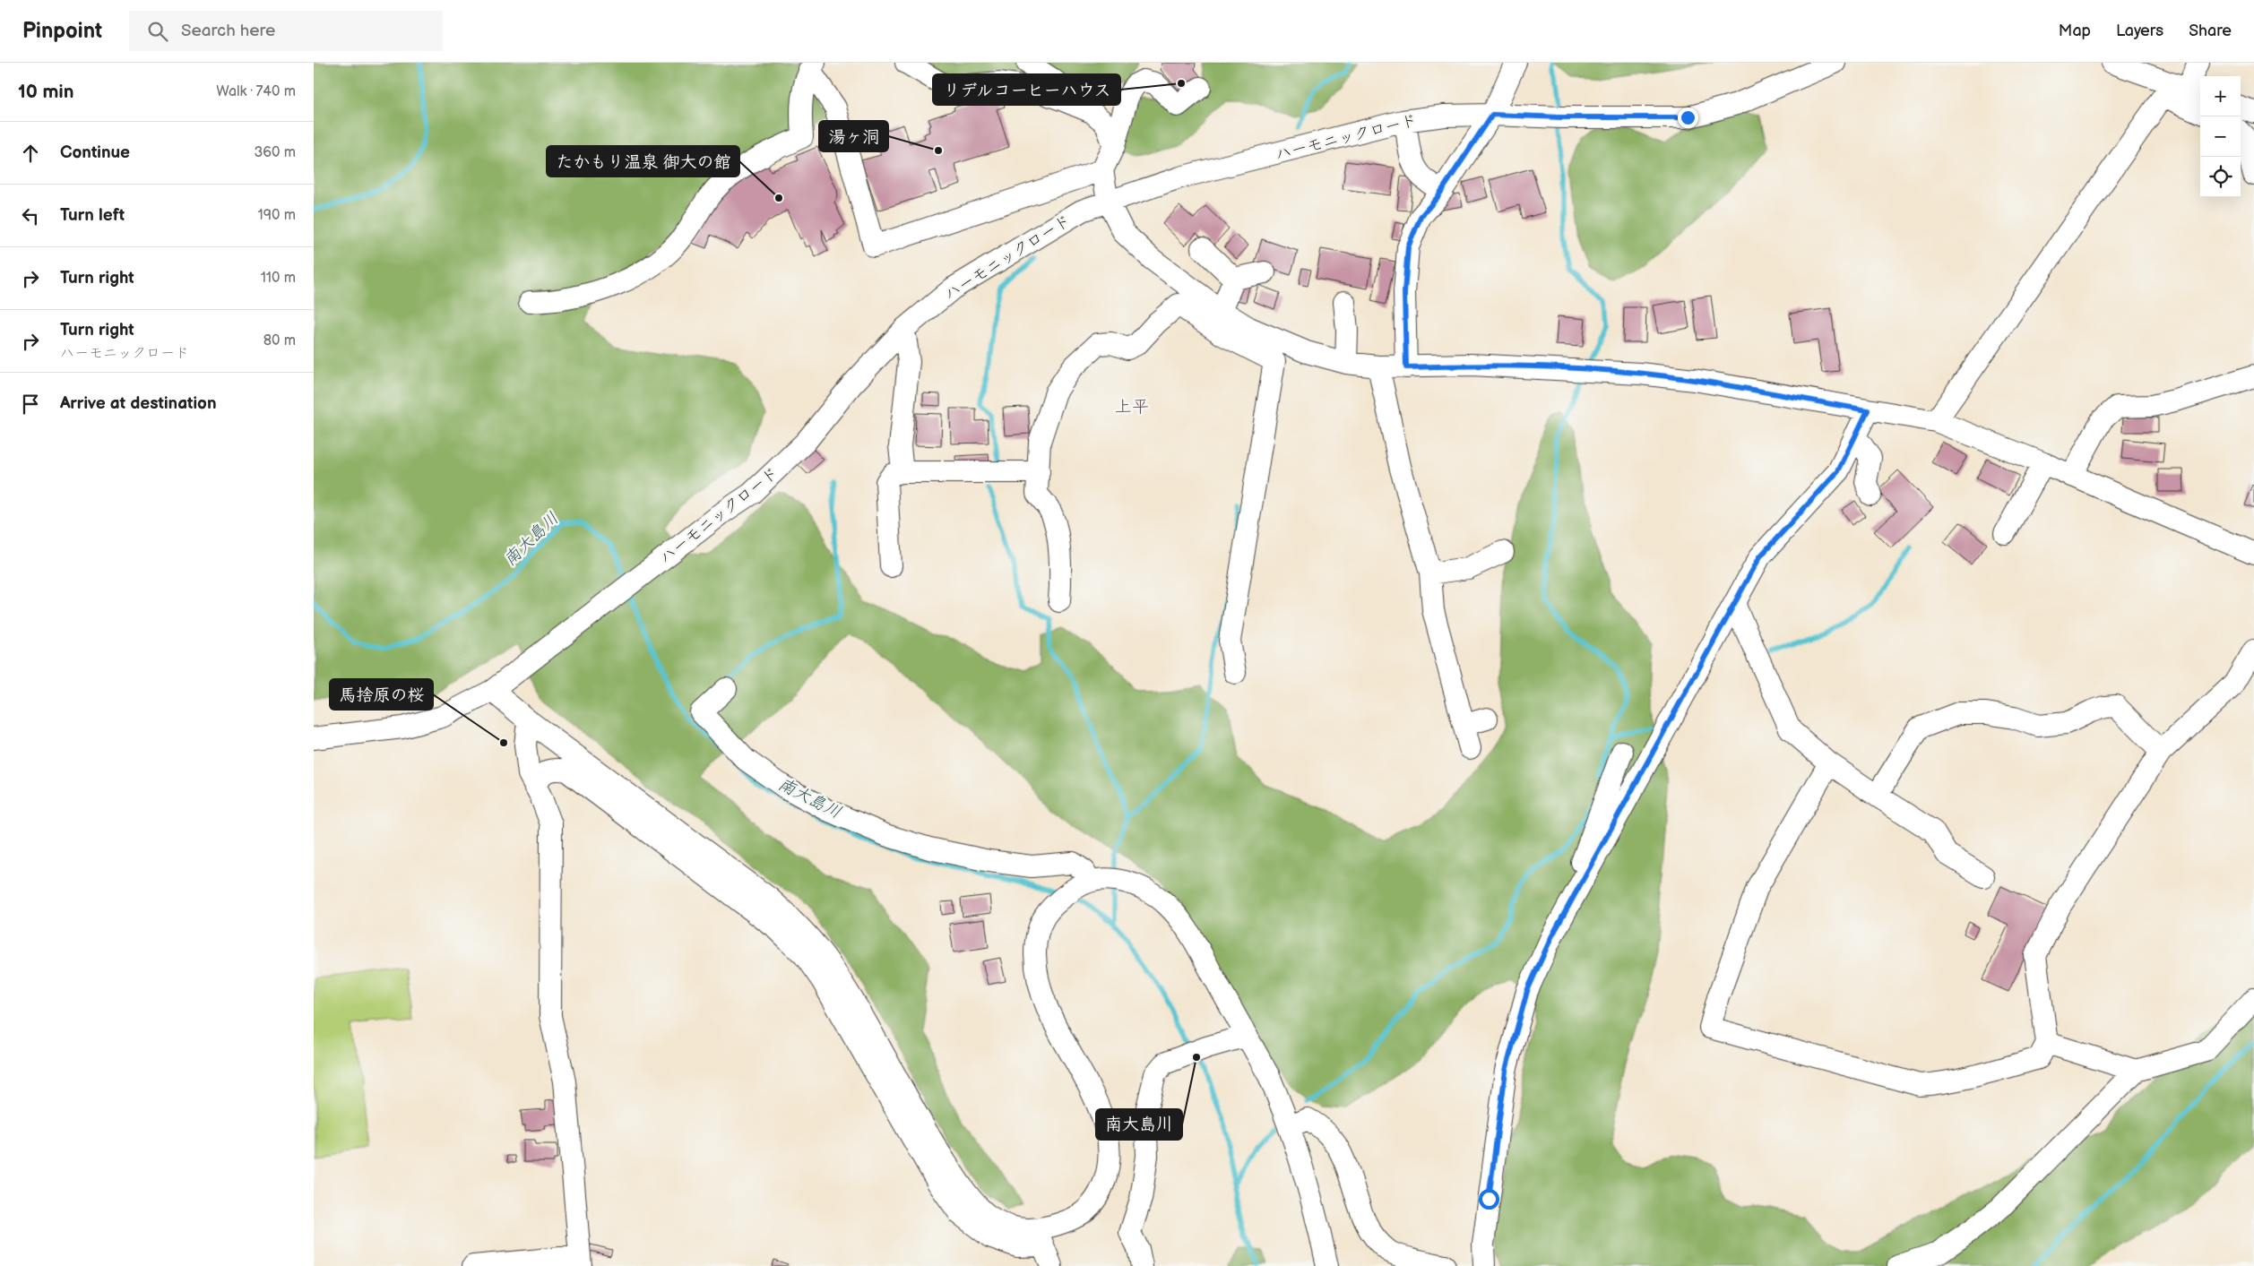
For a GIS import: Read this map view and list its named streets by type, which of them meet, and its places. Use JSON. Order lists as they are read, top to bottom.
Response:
{
  "streets": {
    "street": ["ハーモニックロード"]
  },
  "districts": ["上平"],
  "water": ["南大島川"],
  "places": [
    "リデルコーヒーハウス",
    "湯ヶ洞",
    "たかもり温泉 御大の館",
    "馬捨原の桜",
    "南大島川"
  ],
  "page": {
    "header": "Pinpoint",
    "search": "Search here",
    "nav": ["Map", "Layers", "Share"],
    "heading": ["10 min", "Walk · 740 m"],
    "map_buttons": ["+", "−"],
    "list": [
      ["Continue", "360 m"],
      ["Turn left", "190 m"],
      ["Turn right", "110 m"],
      ["Turn right", "ハーモニックロード", "80 m"],
      "Arrive at destination"
    ]
  }
}
